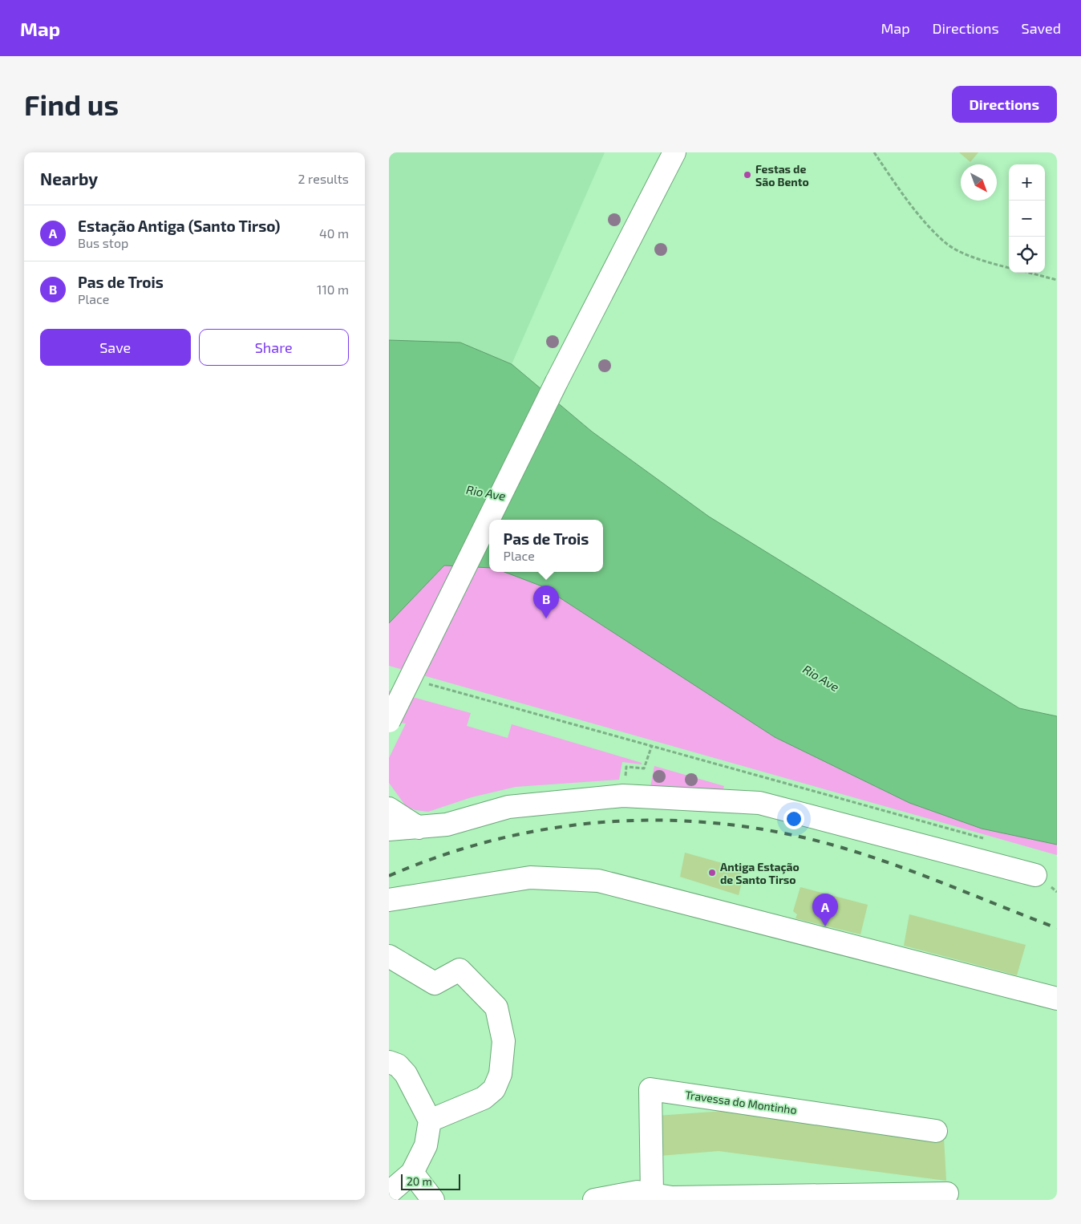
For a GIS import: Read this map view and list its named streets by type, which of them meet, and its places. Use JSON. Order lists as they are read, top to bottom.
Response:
{
  "streets": {
    "street": ["Travessa do Montinho"]
  },
  "water": ["Rio Ave"],
  "places": ["Festas de São Bento", "Antiga Estação de Santo Tirso"],
  "scale_bar": "20 m",
  "north": "bottom right",
  "page": {
    "header": "Map",
    "nav": ["Map", "Directions", "Saved"],
    "buttons": [
      "Directions",
      ["Save", "Share"]
    ],
    "title": "Find us",
    "heading": ["Nearby", "2 results"],
    "map_buttons": ["+", "−"],
    "list": [
      {
        "mark": "A",
        "name": "Estação Antiga (Santo Tirso)",
        "note": "Bus stop",
        "value": "40 m"
      },
      {
        "mark": "B",
        "name": "Pas de Trois",
        "note": "Place",
        "value": "110 m"
      }
    ],
    "popup": ["Pas de Trois", "Place"],
    "pins": ["B", "A"],
    "scale": "20 m"
  }
}
